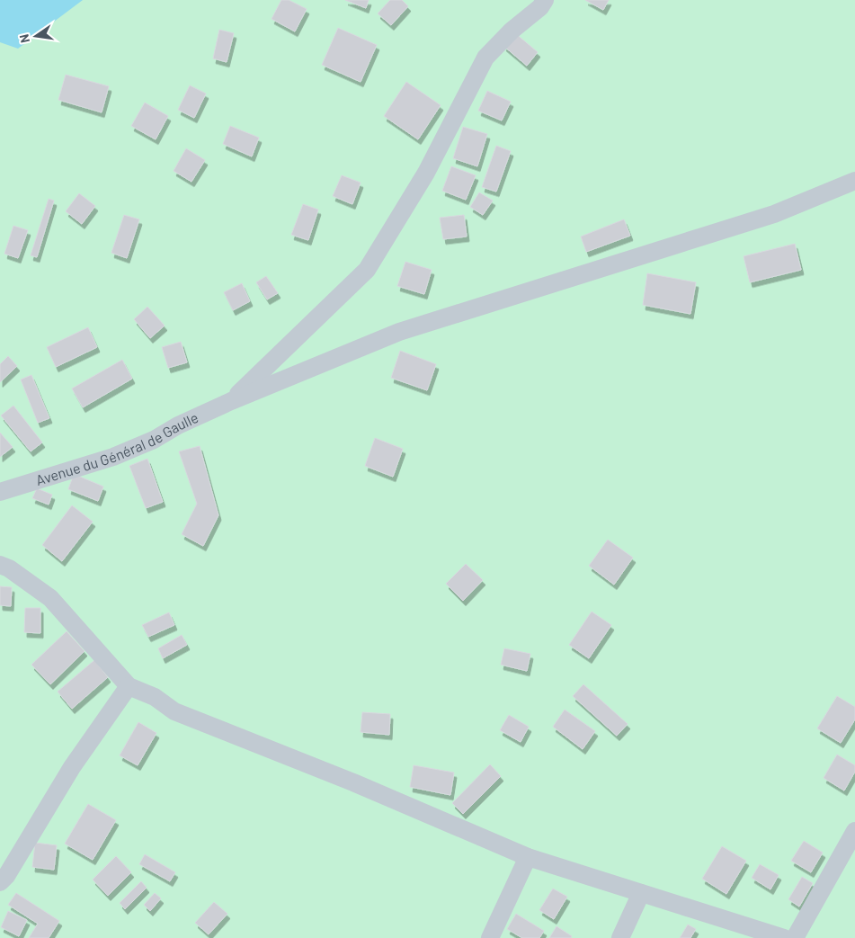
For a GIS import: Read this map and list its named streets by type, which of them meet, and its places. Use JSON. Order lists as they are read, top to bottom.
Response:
{
  "streets": {
    "street": ["Avenue du Général de Gaulle"]
  },
  "north": "left"
}
